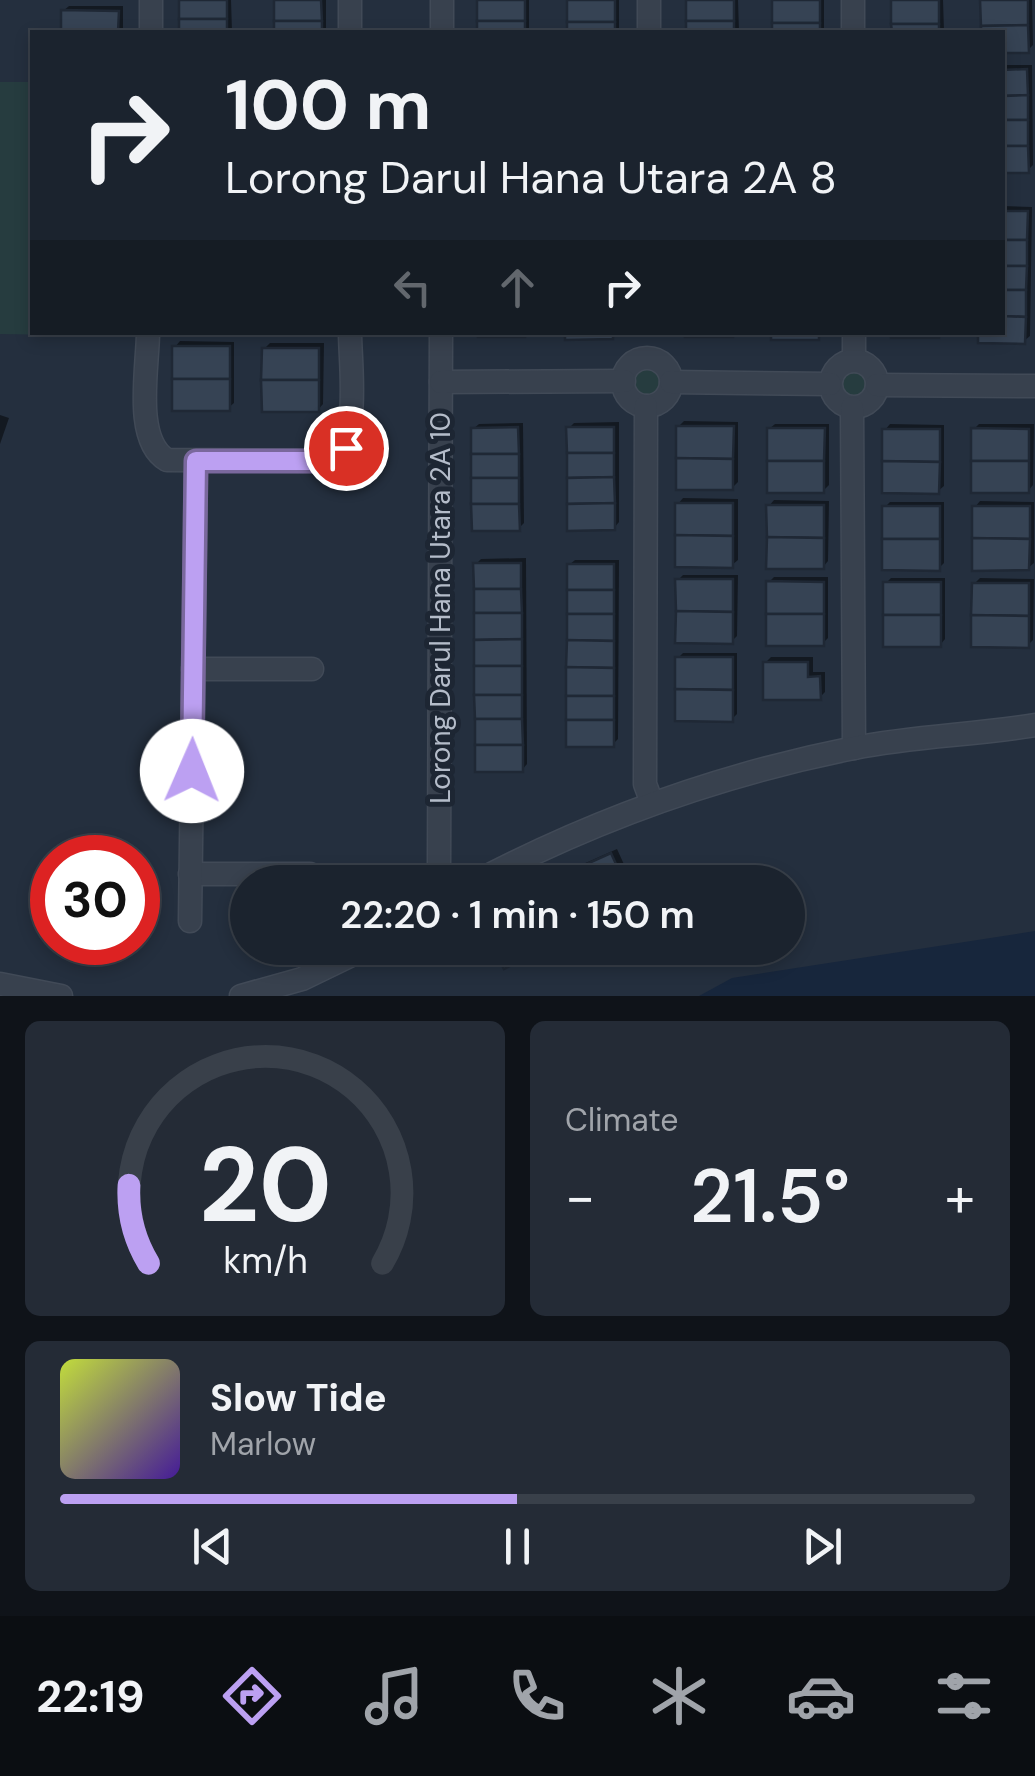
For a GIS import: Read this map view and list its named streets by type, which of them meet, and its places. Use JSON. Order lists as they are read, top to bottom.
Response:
{
  "streets": {
    "street": ["Lorong Darul Hana Utara 2A 10"]
  },
  "page": {
    "turn": ["100 m", "Lorong Darul Hana Utara 2A 8"],
    "limit": "30",
    "trip": "22:20 · 1 min · 150 m",
    "tile": "Climate",
    "heat": ["−", "21.5°", "+"],
    "song": ["Slow Tide", "Marlow"],
    "tabs": "22:19",
    "gauge": ["20", "km/h"]
  }
}
